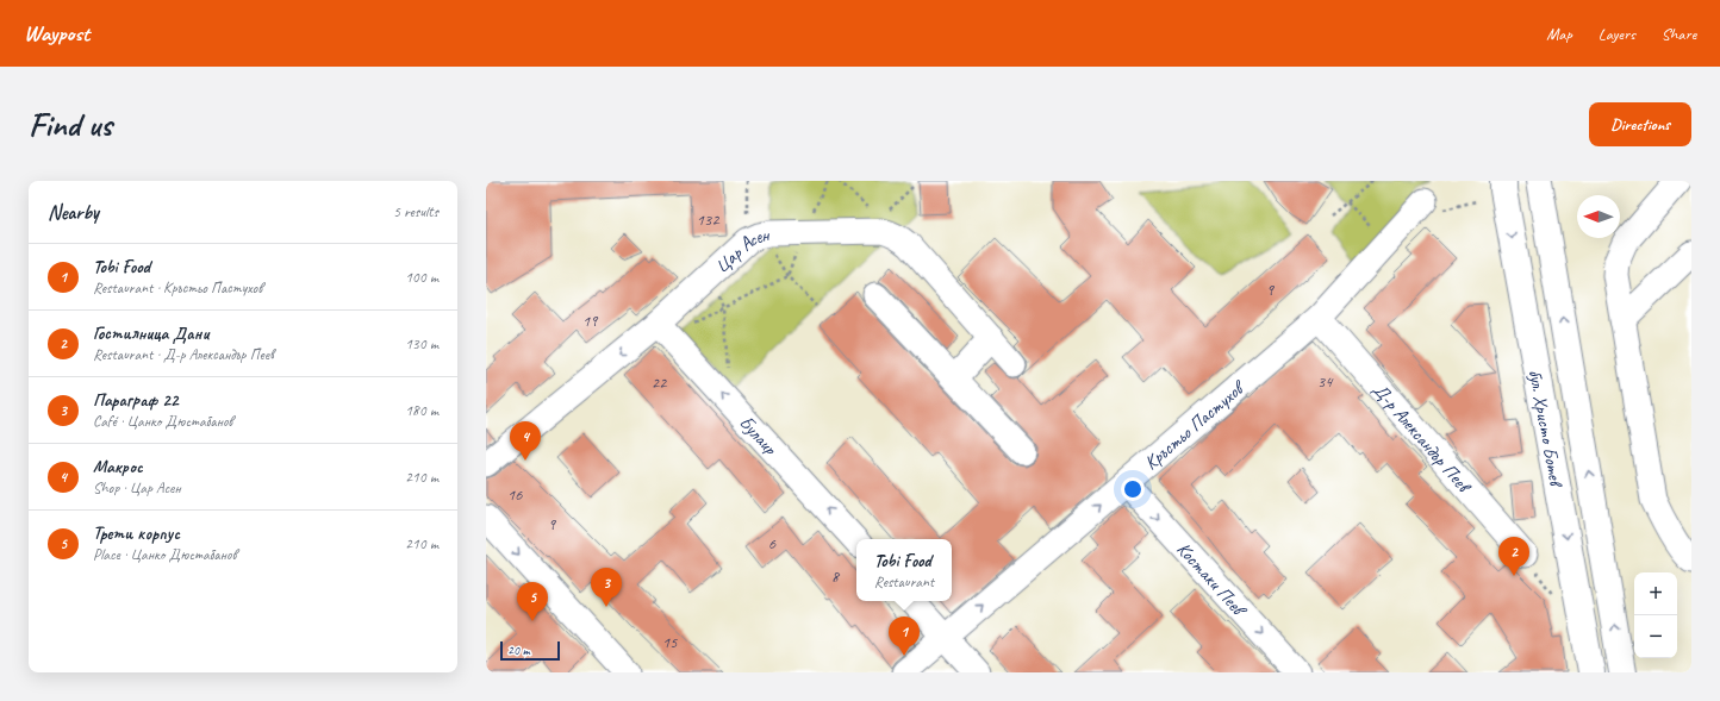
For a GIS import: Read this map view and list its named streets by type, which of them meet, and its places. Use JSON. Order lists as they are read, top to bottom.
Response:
{
  "streets": {
    "main road": ["бул. Христо Ботев"],
    "street": [
      "Цар Асен",
      "Кръстьо Пастухов",
      "Булаир",
      "Д-р Александър Пеев",
      "Костаки Пеев"
    ]
  },
  "crossings": [
    ["Цар Асен", "Булаир"],
    ["Кръстьо Пастухов", "Д-р Александър Пеев"],
    ["Кръстьо Пастухов", "Костаки Пеев"]
  ],
  "one_way": ["Костаки Пеев"],
  "house_numbers": [
    "132",
    "9",
    "19",
    "34",
    "22",
    "16",
    "9",
    "6",
    "8",
    "15"
  ],
  "scale_bar": "20 m",
  "north": "left",
  "page": {
    "header": "Waypost",
    "nav": ["Map", "Layers", "Share"],
    "buttons": "Directions",
    "title": "Find us",
    "heading": ["Nearby", "5 results"],
    "list": [
      {
        "mark": "1",
        "name": "Tobi Food",
        "note": "Restaurant · Кръстьо Пастухов",
        "value": "100 m"
      },
      {
        "mark": "2",
        "name": "Гостилница Дани",
        "note": "Restaurant · Д-р Александър Пеев",
        "value": "130 m"
      },
      {
        "mark": "3",
        "name": "Параграф 22",
        "note": "Café · Цанко Дюстабанов",
        "value": "180 m"
      },
      {
        "mark": "4",
        "name": "Макрос",
        "note": "Shop · Цар Асен",
        "value": "210 m"
      },
      {
        "mark": "5",
        "name": "Трети корпус",
        "note": "Place · Цанко Дюстабанов",
        "value": "210 m"
      }
    ],
    "pins": [
      "4",
      "2",
      "3",
      "5",
      "1"
    ],
    "popup": ["Tobi Food", "Restaurant"],
    "map_buttons": ["+", "−"],
    "scale": "20 m"
  }
}
